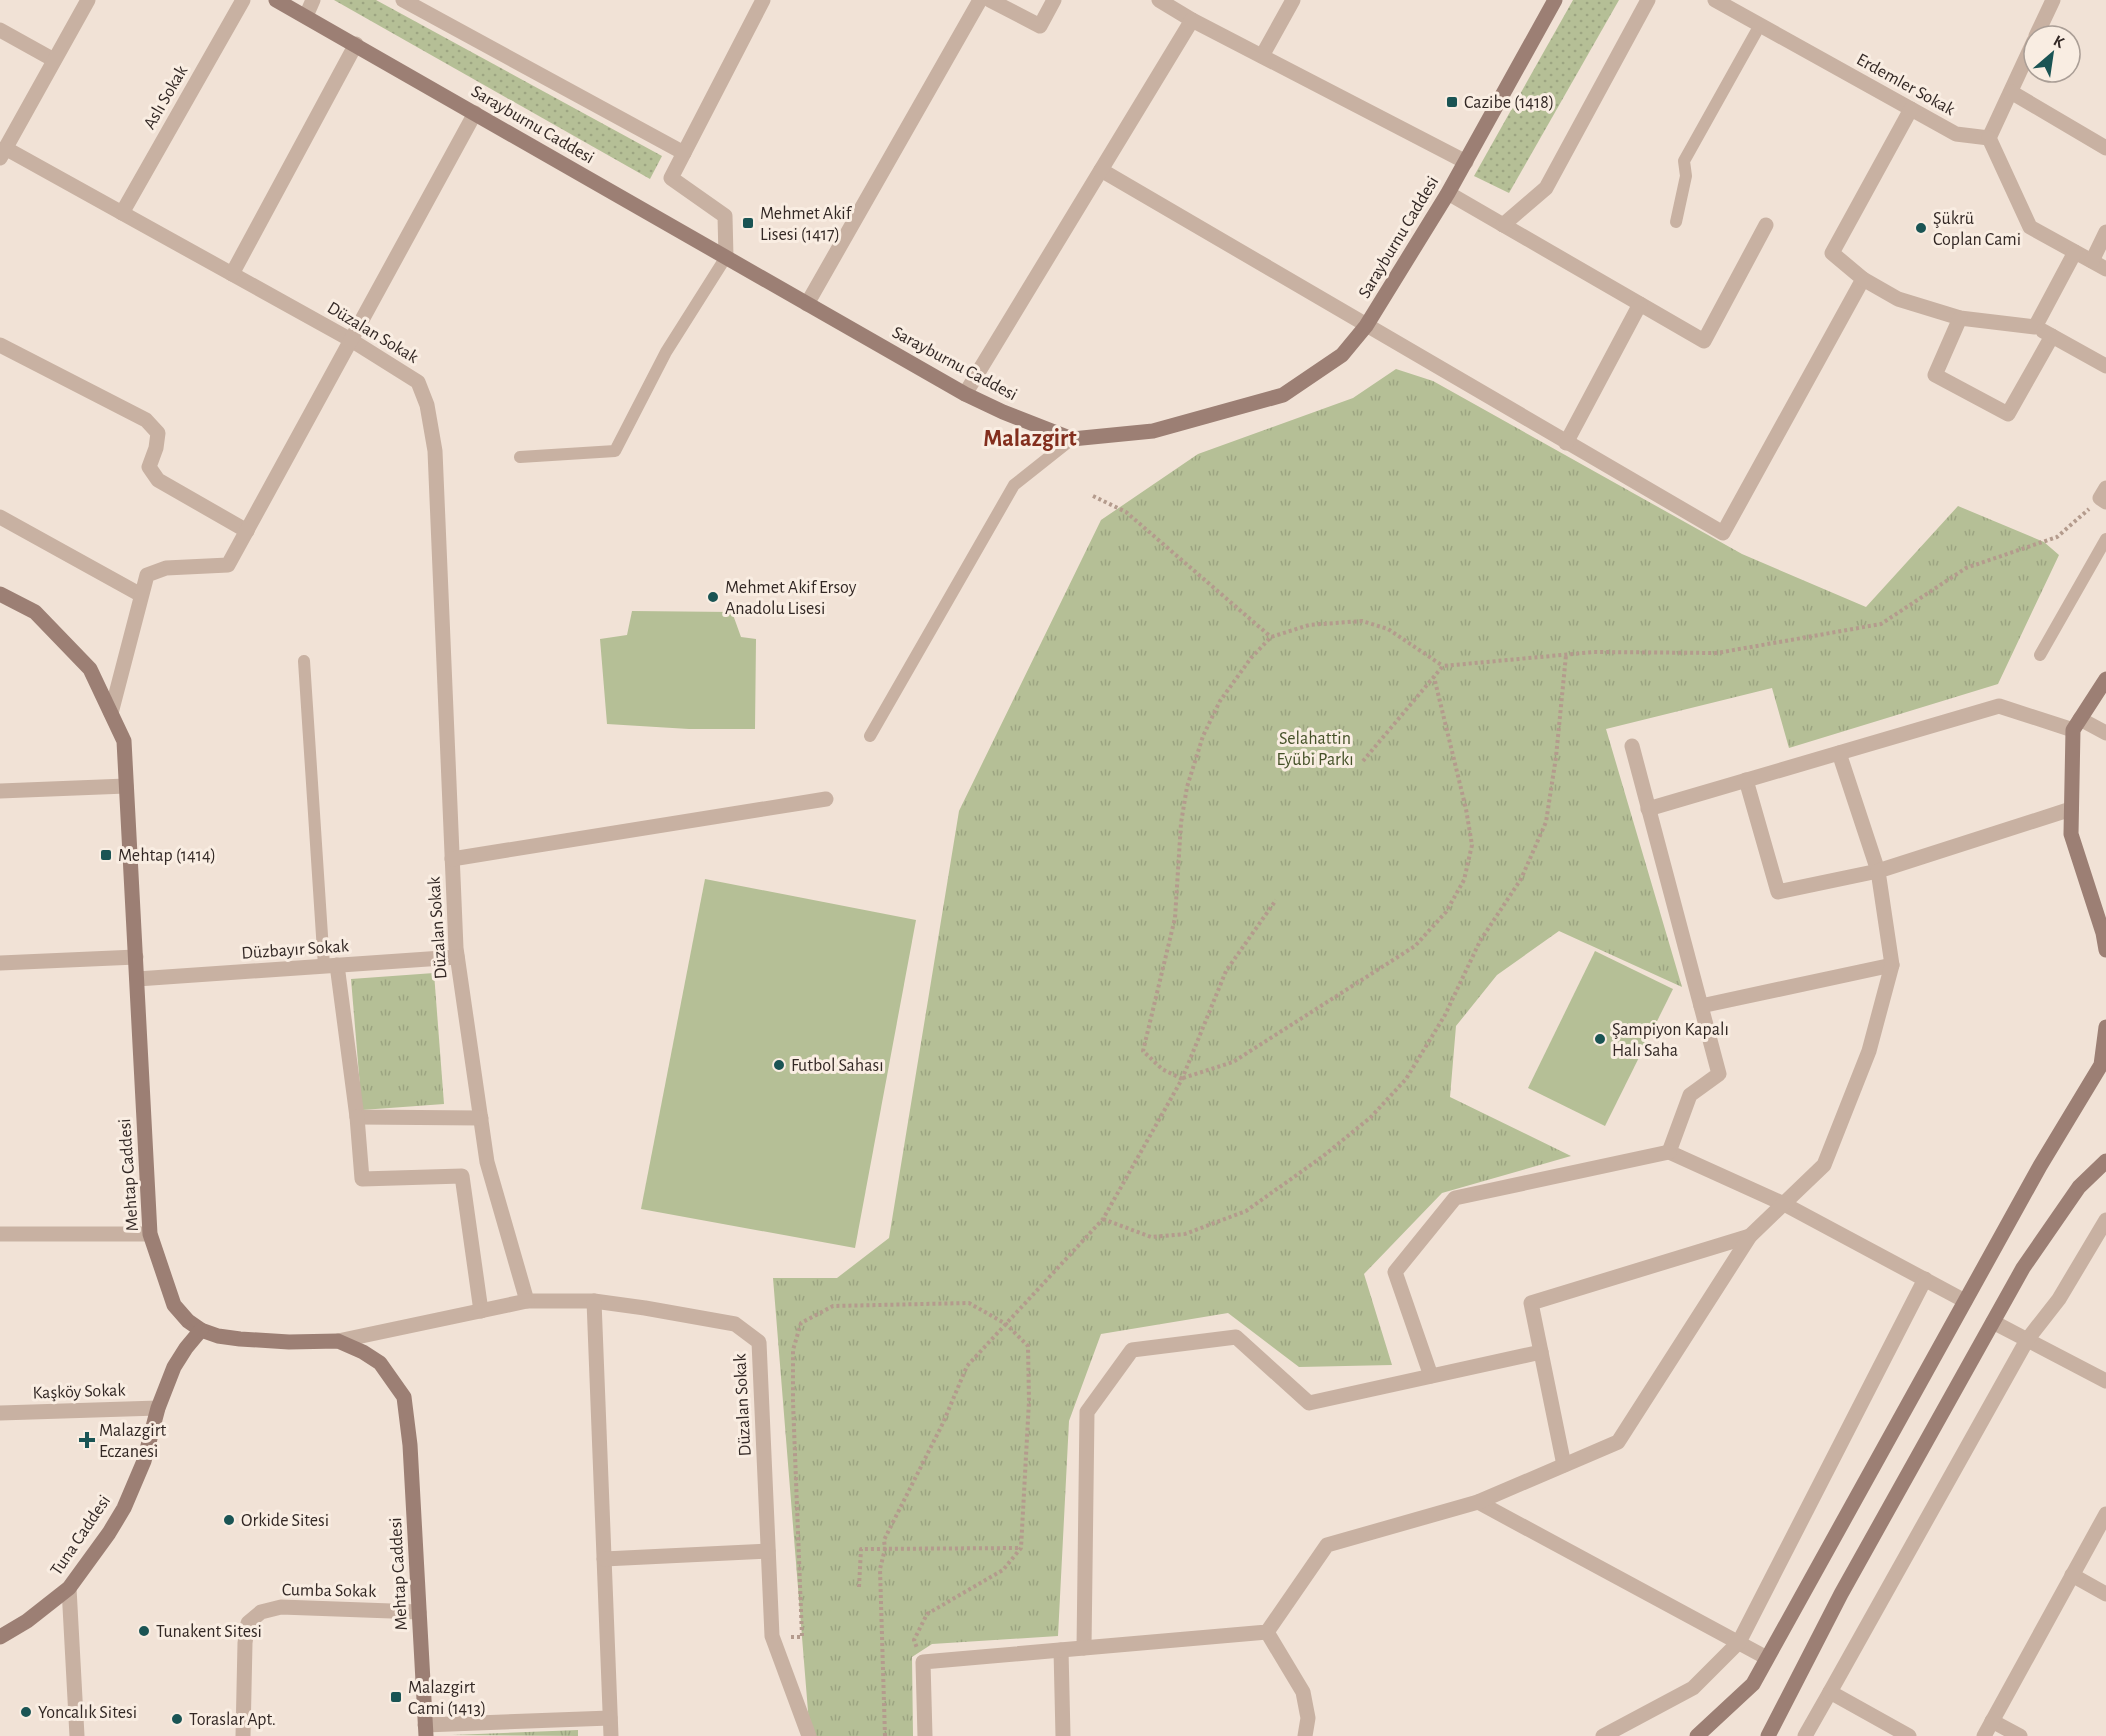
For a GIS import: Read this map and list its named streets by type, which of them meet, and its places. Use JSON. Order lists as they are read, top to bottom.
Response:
{
  "streets": {
    "street": [
      "Erdemler Sokak",
      "Aslı Sokak",
      "Sarayburnu Caddesi",
      "Düzalan Sokak",
      "Düzbayır Sokak",
      "Mehtap Caddesi",
      "Kaşköy Sokak",
      "Tuna Caddesi",
      "Cumba Sokak"
    ]
  },
  "crossings": [
    ["Aslı Sokak", "Düzalan Sokak"],
    ["Düzalan Sokak", "Düzbayır Sokak"],
    ["Düzbayır Sokak", "Mehtap Caddesi"],
    ["Mehtap Caddesi", "Tuna Caddesi"],
    ["Mehtap Caddesi", "Cumba Sokak"],
    ["Kaşköy Sokak", "Tuna Caddesi"]
  ],
  "districts": ["Malazgirt"],
  "parks": ["Selahattin Eyübi Parkı"],
  "places": {
    "transit": [
      "Cazibe (1418)",
      "Mehmet Akif Lisesi (1417)",
      "Mehtap (1414)",
      "Malazgirt Cami (1413)"
    ],
    "other": [
      "Şükrü Coplan Cami",
      "Mehmet Akif Ersoy Anadolu Lisesi",
      "Şampiyon Kapalı Halı Saha",
      "Futbol Sahası",
      "Orkide Sitesi",
      "Tunakent Sitesi",
      "Yoncalık Sitesi",
      "Toraslar Apt."
    ],
    "health": ["Malazgirt Eczanesi"]
  },
  "north": "top right"
}
